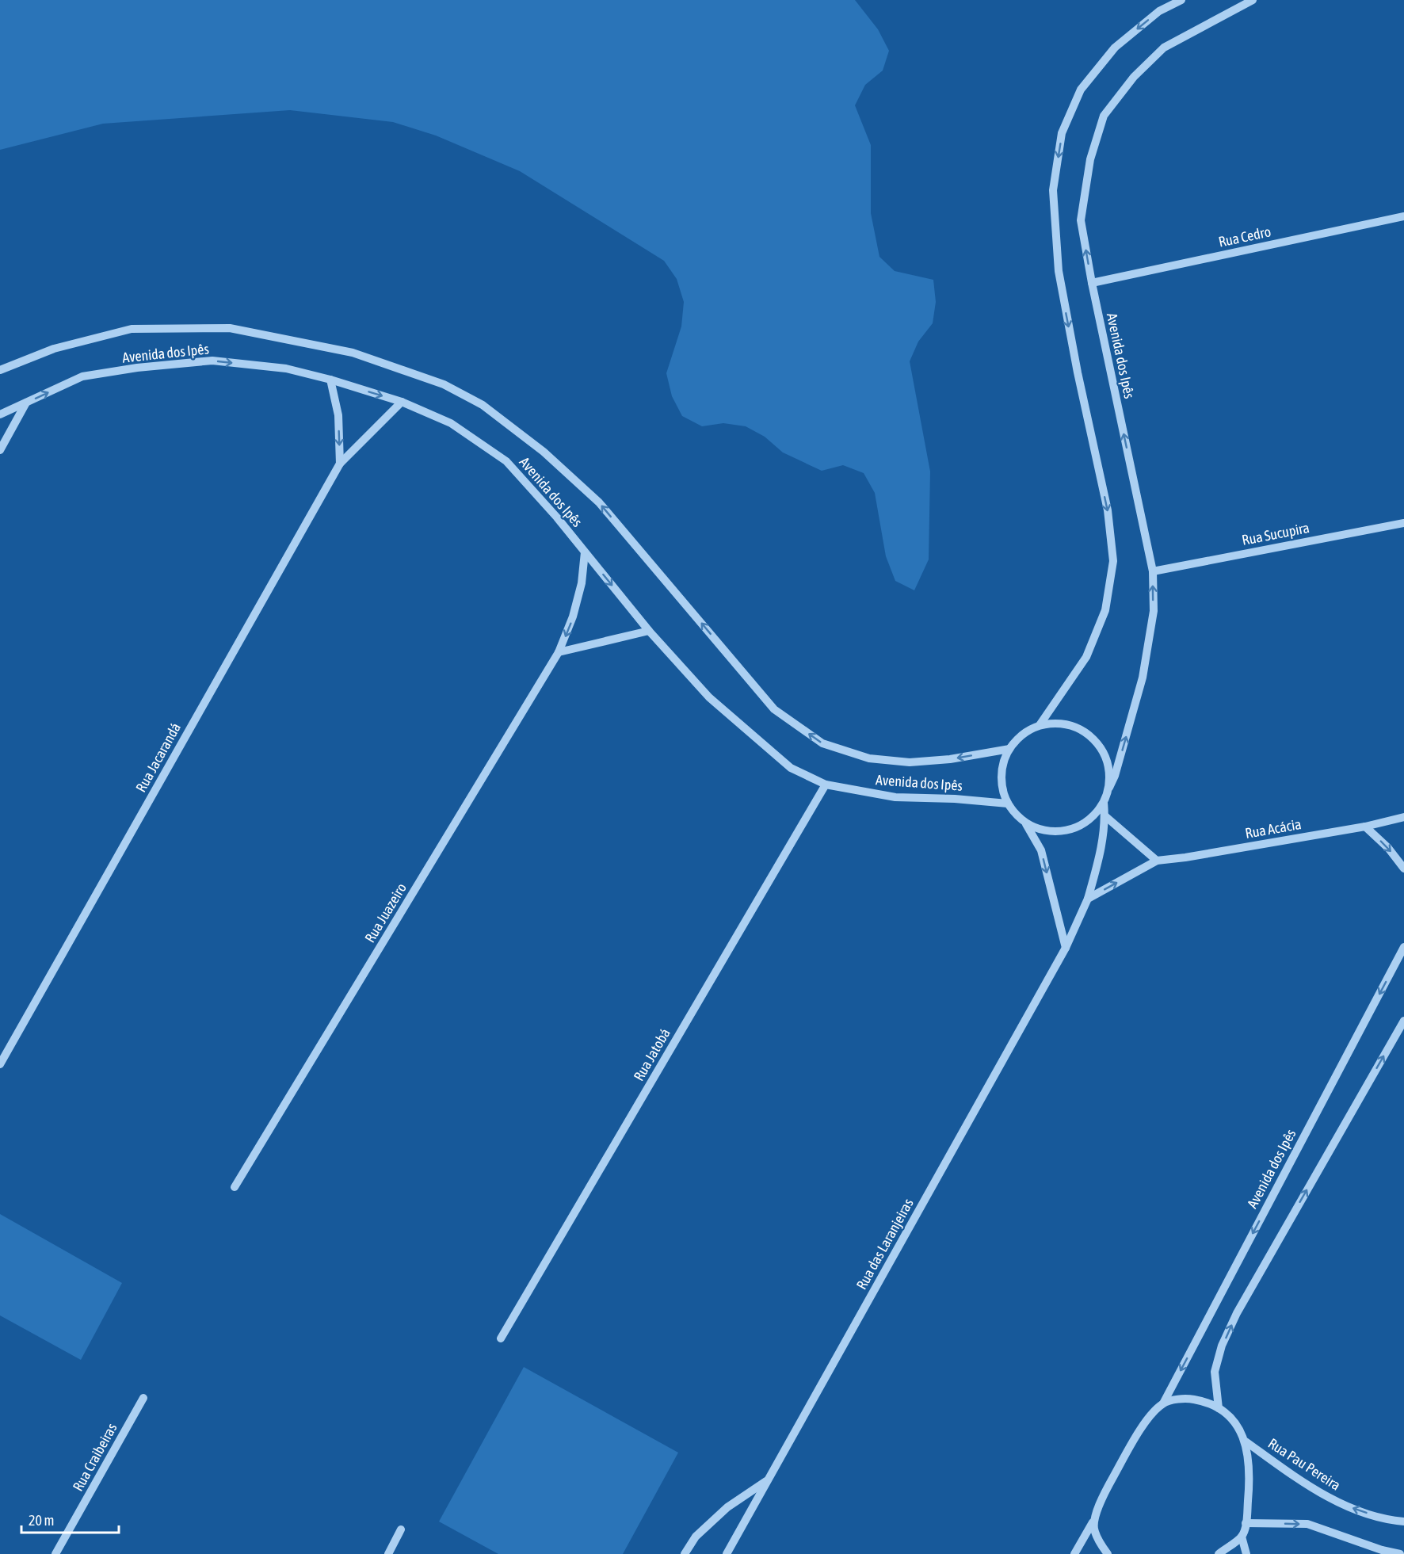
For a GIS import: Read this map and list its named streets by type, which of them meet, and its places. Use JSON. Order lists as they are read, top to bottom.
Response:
{
  "streets": {
    "street": [
      "Rua Cedro",
      "Avenida dos Ipês",
      "Rua Sucupira",
      "Rua Jacarandá",
      "Rua Acácia",
      "Rua Juazeiro",
      "Rua Jatobá",
      "Rua das Laranjeiras",
      "Rua Craibeiras",
      "Rua Pau Pereira"
    ]
  },
  "crossings": [
    ["Rua Cedro", "Avenida dos Ipês"],
    ["Avenida dos Ipês", "Rua Sucupira"],
    ["Avenida dos Ipês", "Rua Jacarandá"],
    ["Avenida dos Ipês", "Rua Juazeiro"],
    ["Avenida dos Ipês", "Rua Jatobá"],
    ["Avenida dos Ipês", "Rua das Laranjeiras"]
  ],
  "scale_bar": "20 m"
}
